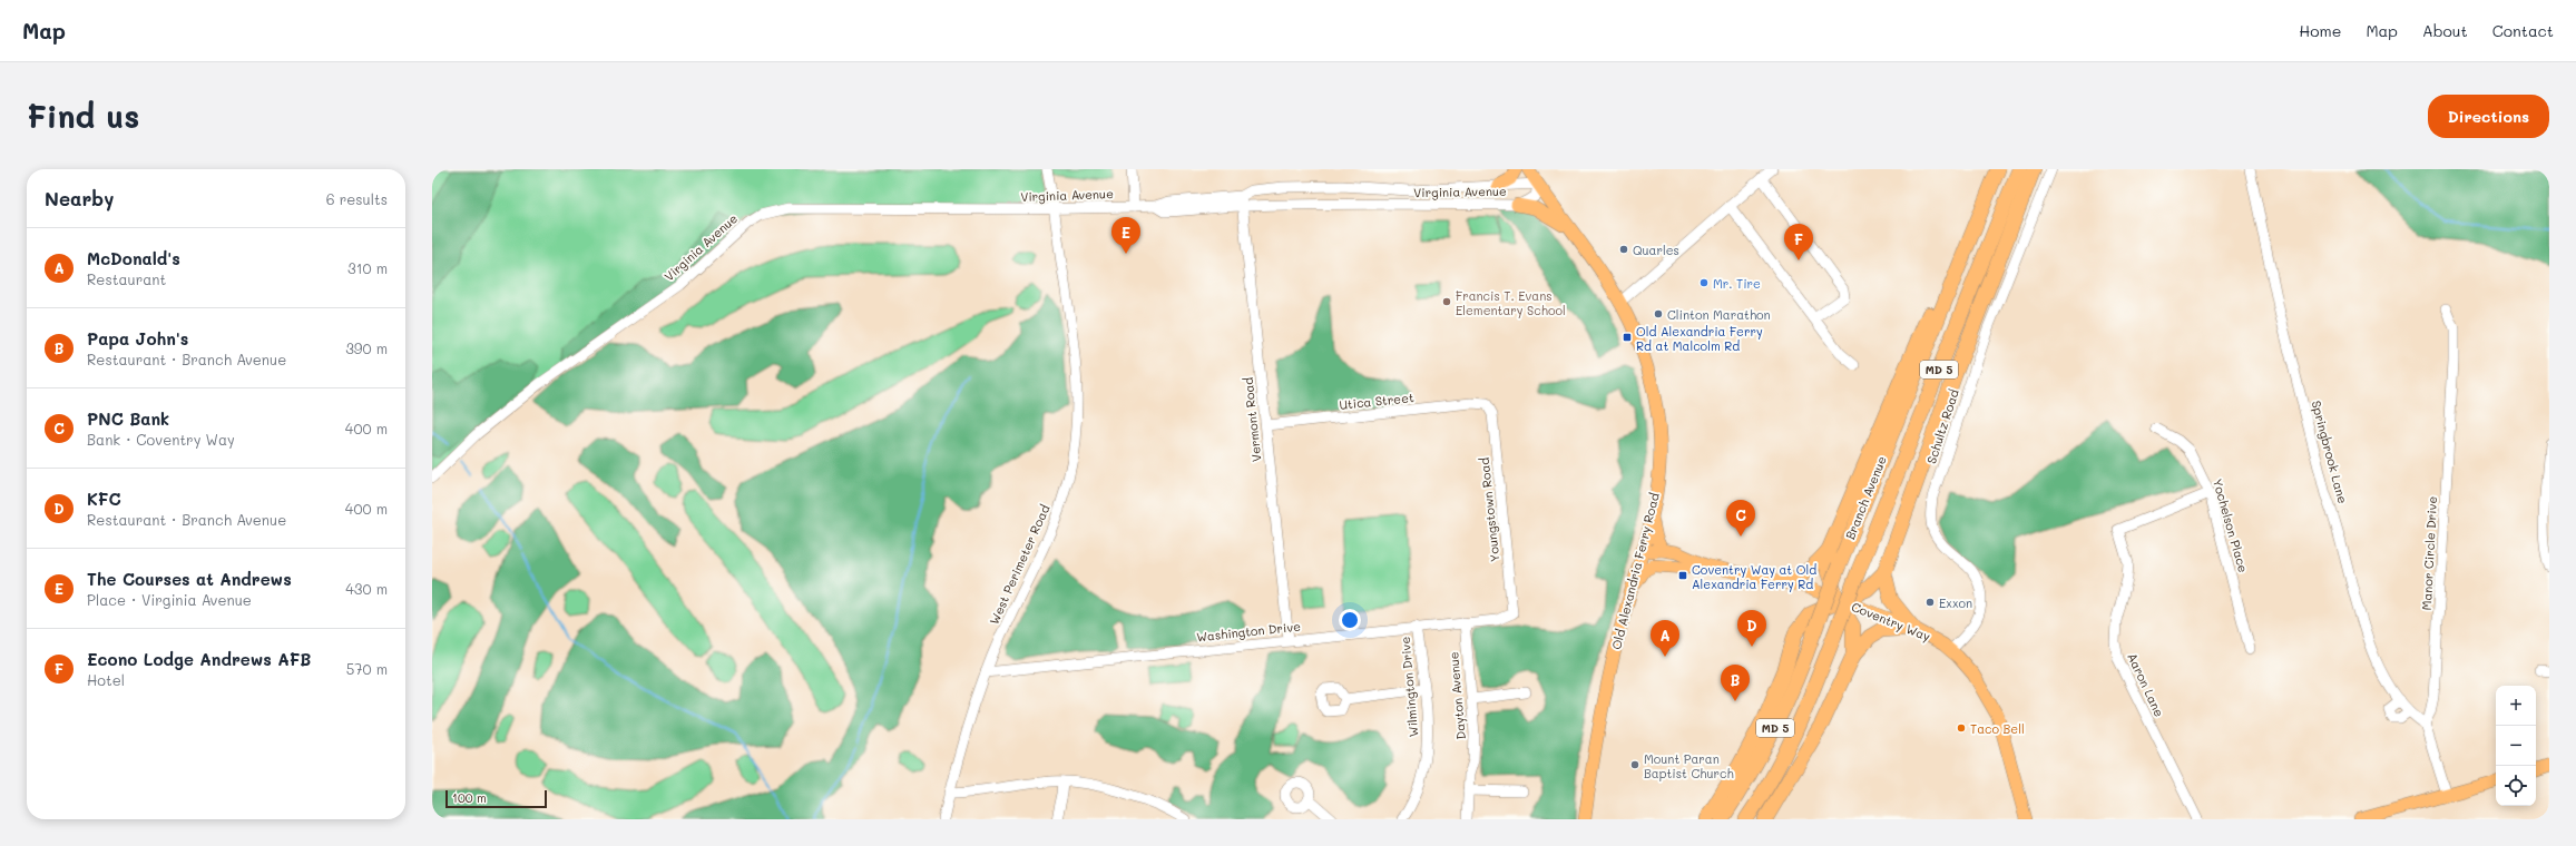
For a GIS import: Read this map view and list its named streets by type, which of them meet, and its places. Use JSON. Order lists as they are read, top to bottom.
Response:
{
  "streets": {
    "highway": ["MD 5", "Branch Avenue"],
    "main road": ["Old Alexandria Ferry Road", "Coventry Way"],
    "street": [
      "Virginia Avenue",
      "Utica Street",
      "Vermont Road",
      "Schultz Road",
      "Springbrook Lane",
      "Youngstown Road",
      "Yochelson Place",
      "Manor Circle Drive",
      "West Perimeter Road",
      "Washington Drive",
      "Aaron Lane",
      "Wilmington Drive",
      "Dayton Avenue"
    ]
  },
  "crossings": [
    ["Virginia Avenue", "Vermont Road"],
    ["Virginia Avenue", "West Perimeter Road"],
    ["Virginia Avenue", "Old Alexandria Ferry Road"],
    ["Utica Street", "Vermont Road"],
    ["Utica Street", "Youngstown Road"],
    ["Vermont Road", "Washington Drive"],
    ["Schultz Road", "Coventry Way"],
    ["Springbrook Lane", "Manor Circle Drive"],
    ["Youngstown Road", "Washington Drive"],
    ["Yochelson Place", "Aaron Lane"],
    ["West Perimeter Road", "Washington Drive"],
    ["Old Alexandria Ferry Road", "Coventry Way"],
    ["Washington Drive", "Wilmington Drive"],
    ["Washington Drive", "Dayton Avenue"]
  ],
  "places": {
    "other": [
      "Quarles",
      "Mr. Tire",
      "Francis T. Evans Elementary School",
      "Clinton Marathon",
      "Exxon",
      "Taco Bell",
      "Mount Paran Baptist Church"
    ],
    "transit": ["Old Alexandria Ferry Rd at Malcolm Rd", "Coventry Way at Old Alexandria Ferry Rd"]
  },
  "scale_bar": "100 m",
  "page": {
    "header": "Map",
    "nav": [
      "Home",
      "Map",
      "About",
      "Contact"
    ],
    "buttons": "Directions",
    "title": "Find us",
    "heading": ["Nearby", "6 results"],
    "pins": [
      "E",
      "F",
      "C",
      "D",
      "A",
      "B"
    ],
    "list": [
      {
        "mark": "A",
        "name": "McDonald's",
        "note": "Restaurant",
        "value": "310 m"
      },
      {
        "mark": "B",
        "name": "Papa John's",
        "note": "Restaurant · Branch Avenue",
        "value": "390 m"
      },
      {
        "mark": "C",
        "name": "PNC Bank",
        "note": "Bank · Coventry Way",
        "value": "400 m"
      },
      {
        "mark": "D",
        "name": "KFC",
        "note": "Restaurant · Branch Avenue",
        "value": "400 m"
      },
      {
        "mark": "E",
        "name": "The Courses at Andrews",
        "note": "Place · Virginia Avenue",
        "value": "430 m"
      },
      {
        "mark": "F",
        "name": "Econo Lodge Andrews AFB",
        "note": "Hotel",
        "value": "570 m"
      }
    ],
    "map_buttons": ["+", "−"],
    "scale": "100 m"
  }
}
